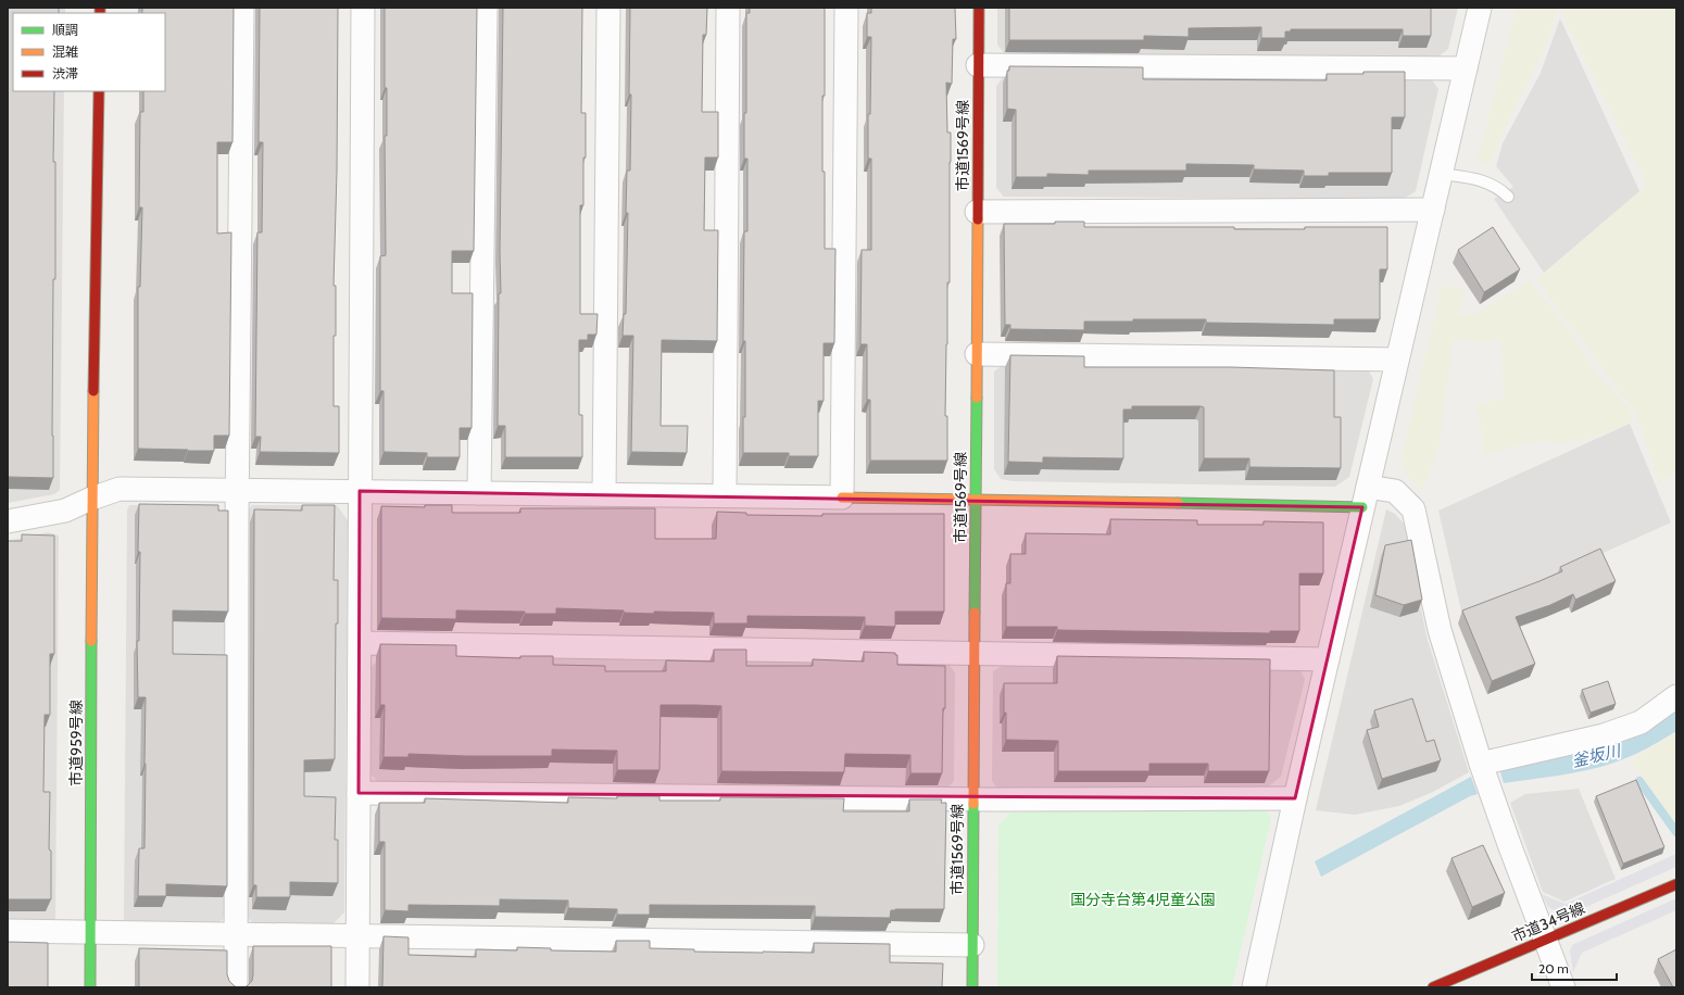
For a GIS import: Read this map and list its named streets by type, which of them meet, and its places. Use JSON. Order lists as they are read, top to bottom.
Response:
{
  "streets": {
    "street": ["市道1569号線", "市道959号線", "市道34号線"]
  },
  "water": ["釜坂川"],
  "parks": ["国分寺台第4児童公園"],
  "legend": ["順調", "混雑", "渋滞"],
  "scale_bar": "20 m"
}
